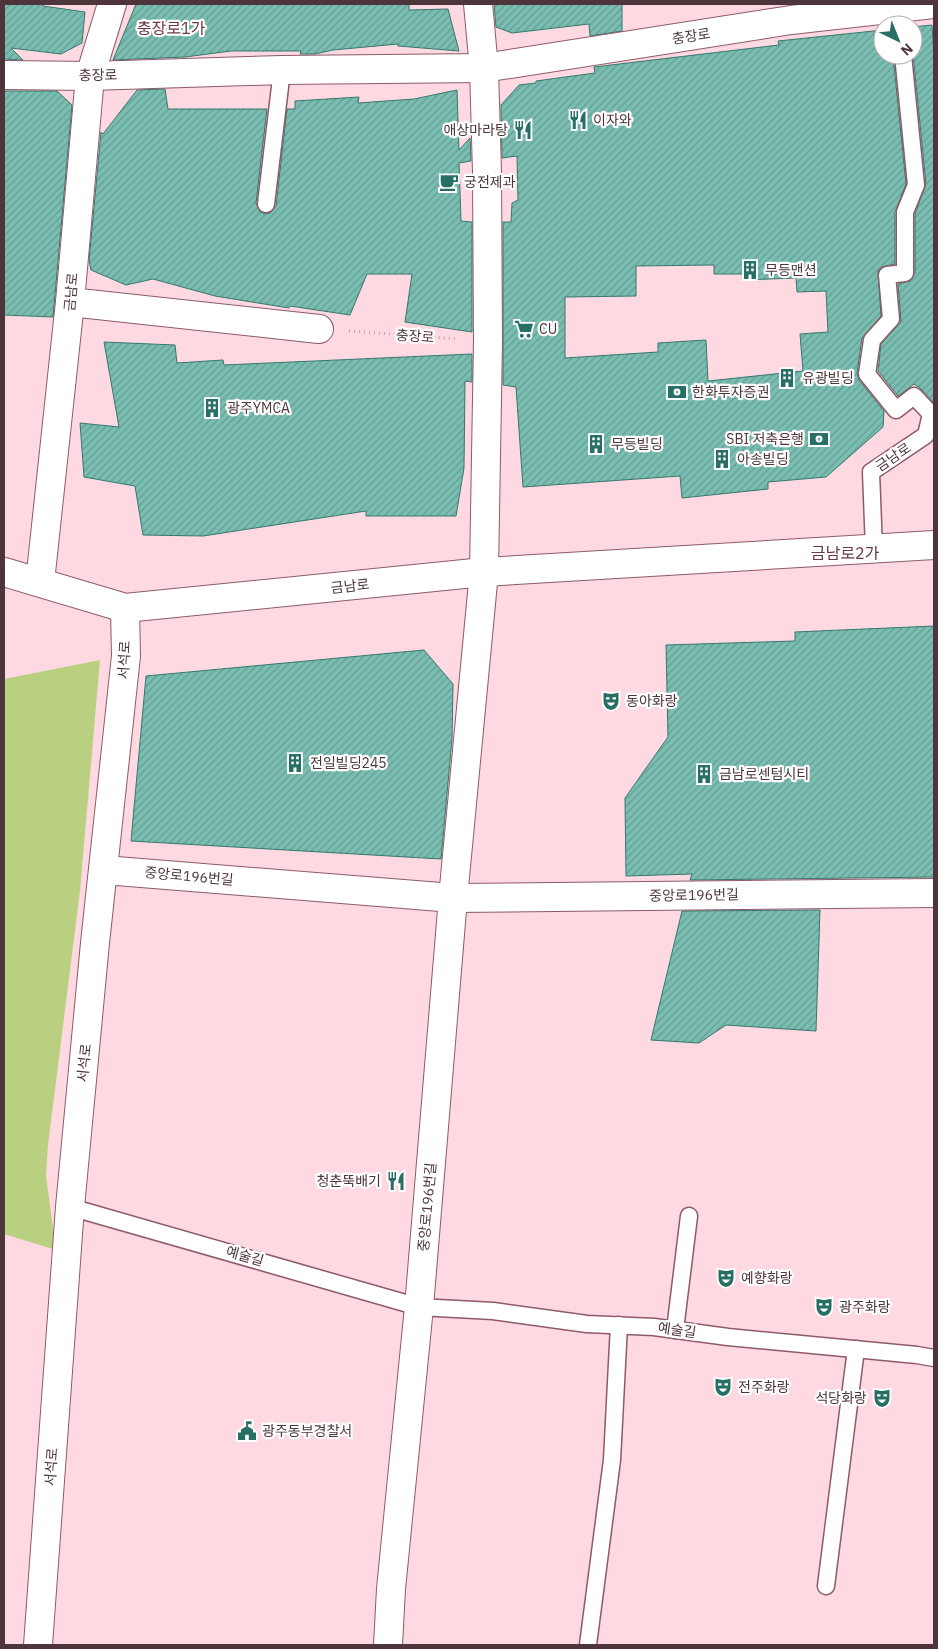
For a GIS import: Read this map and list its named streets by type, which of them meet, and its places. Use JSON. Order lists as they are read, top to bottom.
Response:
{
  "streets": {
    "street": [
      "충장로",
      "금남로",
      "서석로",
      "중앙로196번길"
    ],
    "lane": ["예술길"]
  },
  "crossings": [
    ["충장로", "금남로"],
    ["금남로", "서석로"],
    ["서석로", "중앙로196번길"],
    ["서석로", "예술길"],
    ["중앙로196번길", "예술길"]
  ],
  "districts": ["충장로1가", "금남로2가"],
  "places": {
    "restaurant": ["이자와", "애상마라탕", "청춘뚝배기"],
    "cafe": ["궁전제과"],
    "building": [
      "무등맨션",
      "유광빌딩",
      "광주YMCA",
      "무등빌딩",
      "아송빌딩",
      "전일빌딩245",
      "금남로센텀시티"
    ],
    "supermarket": ["CU"],
    "bank": ["한화투자증권", "SBI 저축은행"],
    "theatre": [
      "동아화랑",
      "예향화랑",
      "광주화랑",
      "전주화랑",
      "석당화랑"
    ],
    "public building": ["광주동부경찰서"]
  },
  "north": "bottom right"
}
